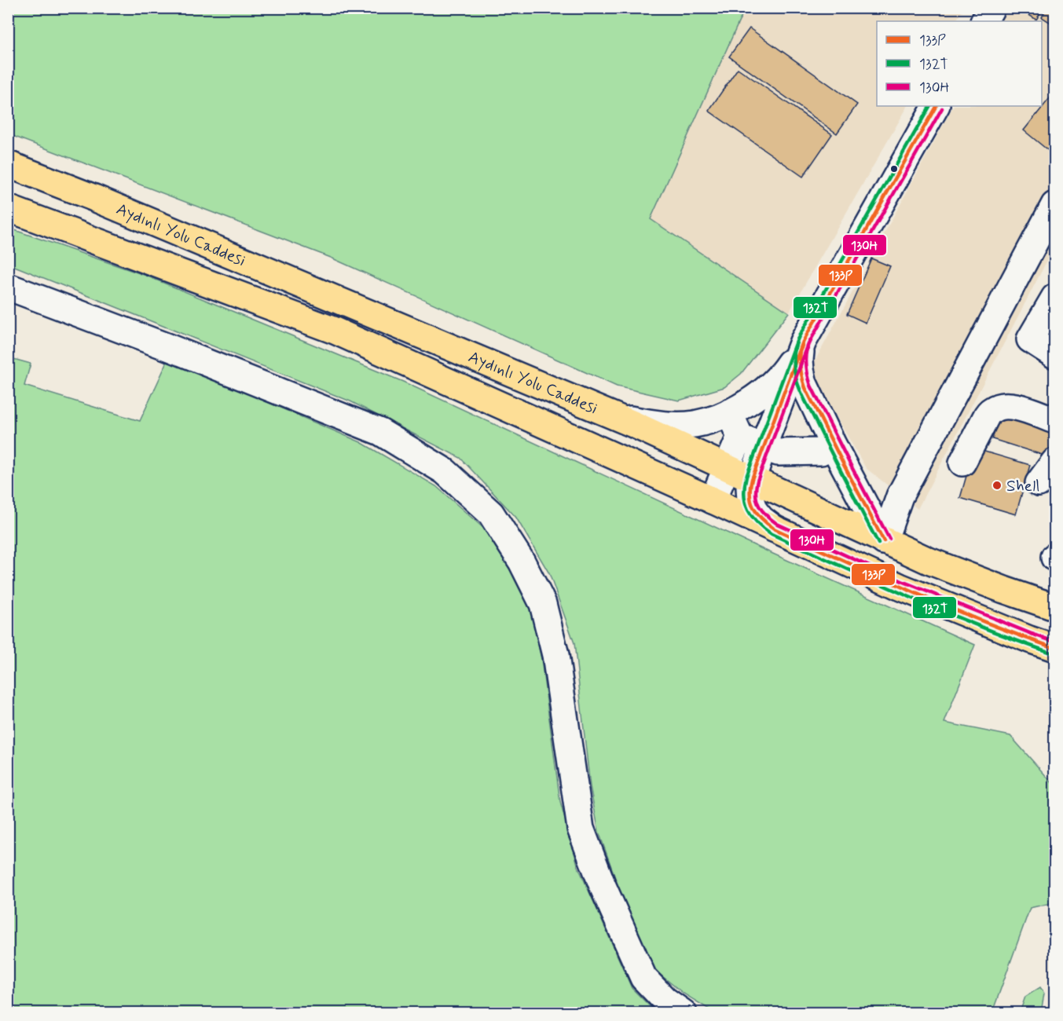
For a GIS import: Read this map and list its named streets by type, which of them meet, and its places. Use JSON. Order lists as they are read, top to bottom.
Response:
{
  "streets": {
    "main road": ["Aydınlı Yolu Caddesi"]
  },
  "places": ["Shell"],
  "lines": ["transit line 133P", "transit line 132T", "transit line 130H"],
  "legend": ["133P", "132T", "130H"]
}
